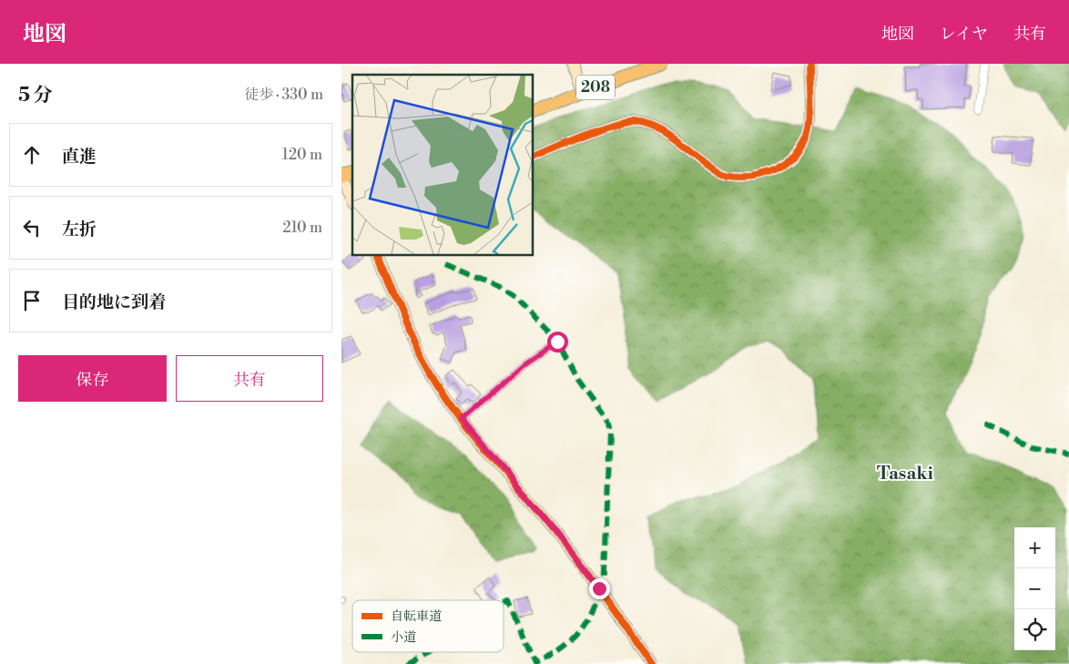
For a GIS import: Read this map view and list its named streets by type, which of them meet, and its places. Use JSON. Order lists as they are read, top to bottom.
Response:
{
  "streets": {
    "highway": ["208"]
  },
  "districts": ["Tasaki"],
  "legend": ["自転車道", "小道"],
  "page": {
    "header": "地図",
    "nav": ["地図", "レイヤ", "共有"],
    "heading": ["5 分", "徒歩 · 330 m"],
    "list": [
      ["直進", "120 m"],
      ["左折", "210 m"],
      "目的地に到着"
    ],
    "buttons": ["保存", "共有"],
    "map_buttons": ["+", "−"]
  }
}
